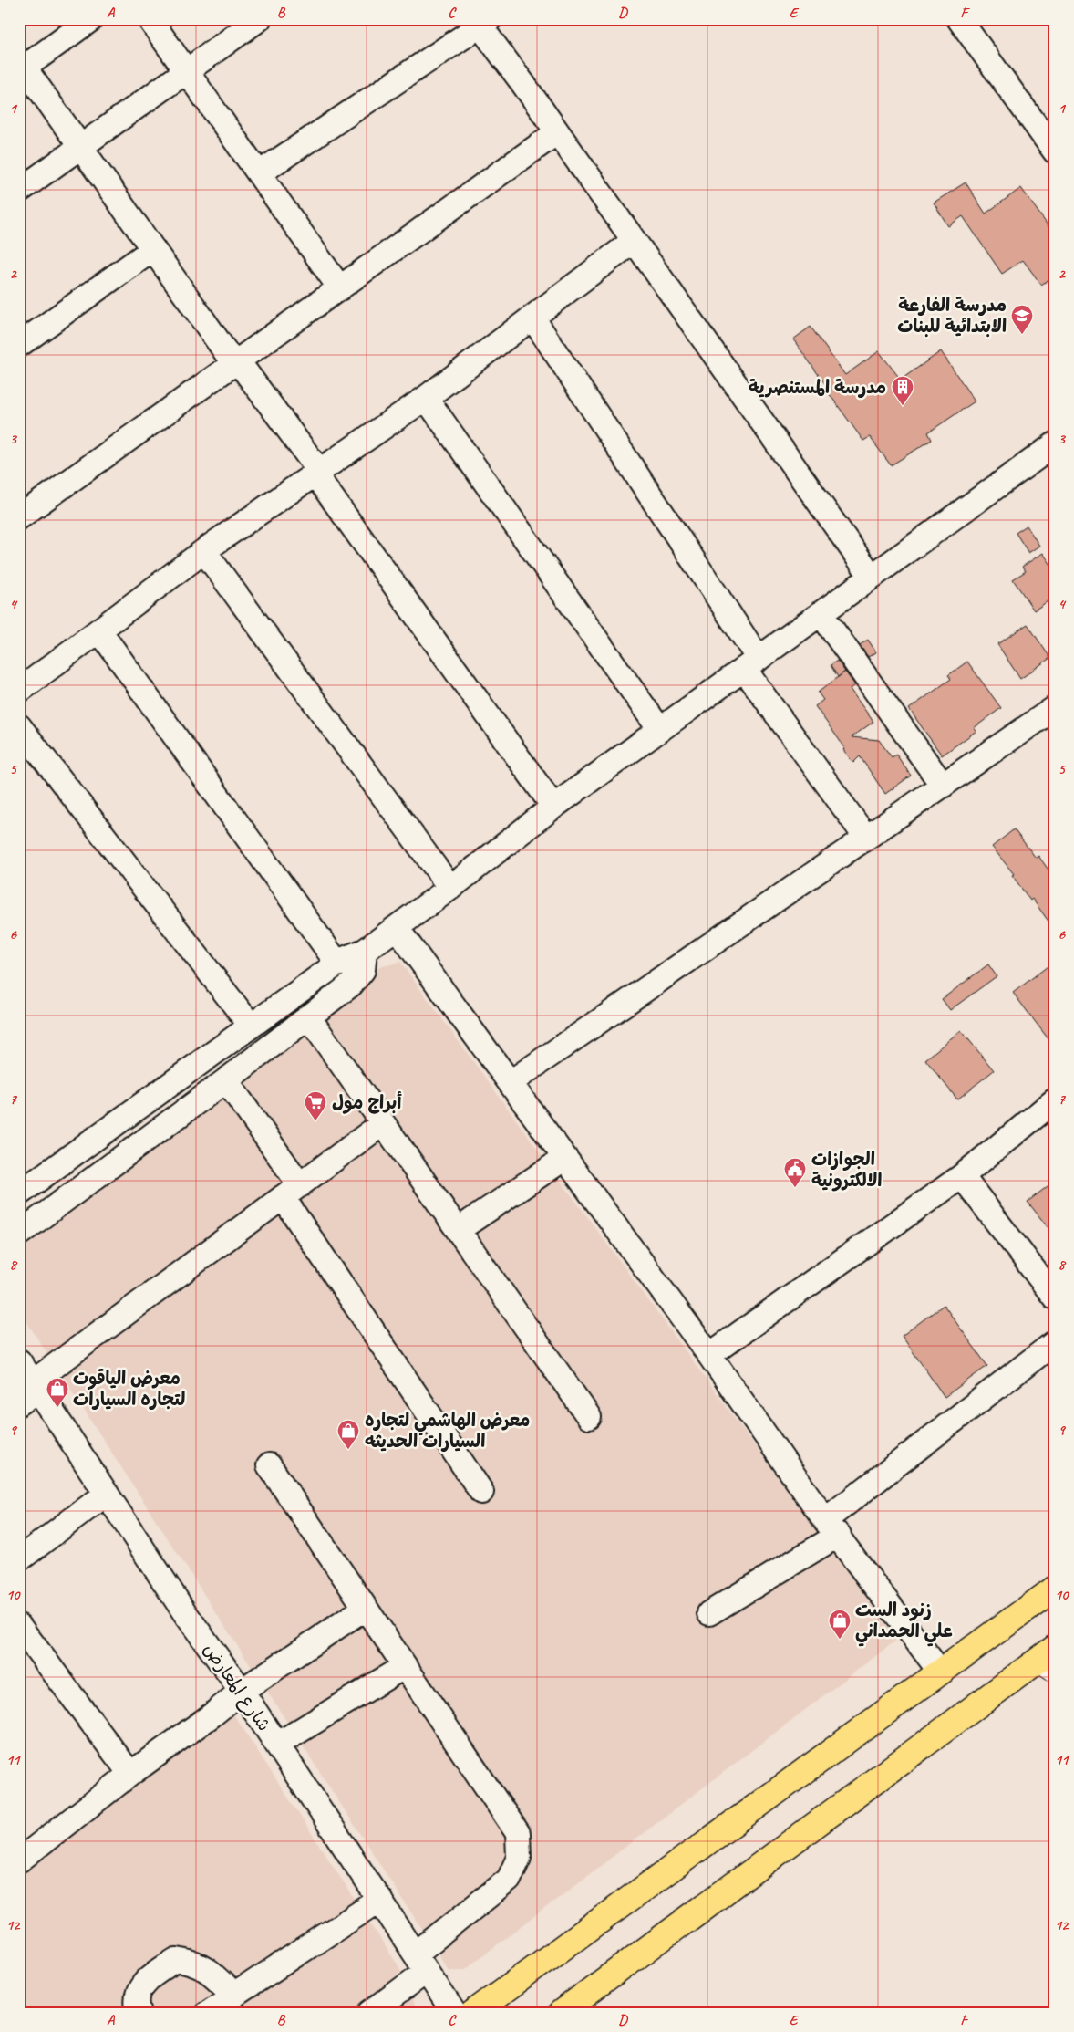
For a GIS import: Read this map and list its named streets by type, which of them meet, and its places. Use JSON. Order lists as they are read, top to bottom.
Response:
{
  "streets": {
    "street": ["شارع المعارض"]
  },
  "places": {
    "school or university": ["مدرسة الفارعة الابتدائية للبنات"],
    "building": ["مدرسة المستنصرية"],
    "supermarket": ["أبراج مول"],
    "public building": ["الجوازات الالكترونية"],
    "shop": ["معرض الياقوت لتجاره السيارات", "معرض الهاشمي لتجاره السيارات الحديثه", "زنود الست علي الحمداني"]
  },
  "grid": {
    "columns": [
      "A",
      "B",
      "C",
      "D",
      "E",
      "F"
    ],
    "rows": [
      "1",
      "2",
      "3",
      "4",
      "5",
      "6",
      "7",
      "8",
      "9",
      "10",
      "11",
      "12"
    ]
  }
}
